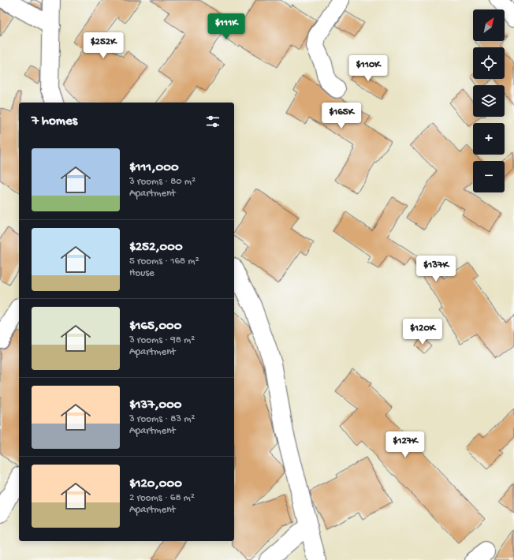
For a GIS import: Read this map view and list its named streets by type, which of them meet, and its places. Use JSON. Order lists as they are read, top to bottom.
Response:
{
  "north": "top right",
  "page": {
    "map_buttons": ["+", "−"],
    "price": [
      "$111K",
      "$252K",
      "$110K",
      "$165K",
      "$137K",
      "$120K",
      "$127K"
    ],
    "heading": "7 homes",
    "list": [
      {
        "name": "$111,000",
        "note": "3 rooms · 80 m² · Apartment"
      },
      {
        "name": "$252,000",
        "note": "5 rooms · 168 m² · House"
      },
      {
        "name": "$165,000",
        "note": "3 rooms · 98 m² · Apartment"
      },
      {
        "name": "$137,000",
        "note": "3 rooms · 83 m² · Apartment"
      },
      {
        "name": "$120,000",
        "note": "2 rooms · 68 m² · Apartment"
      }
    ]
  }
}
